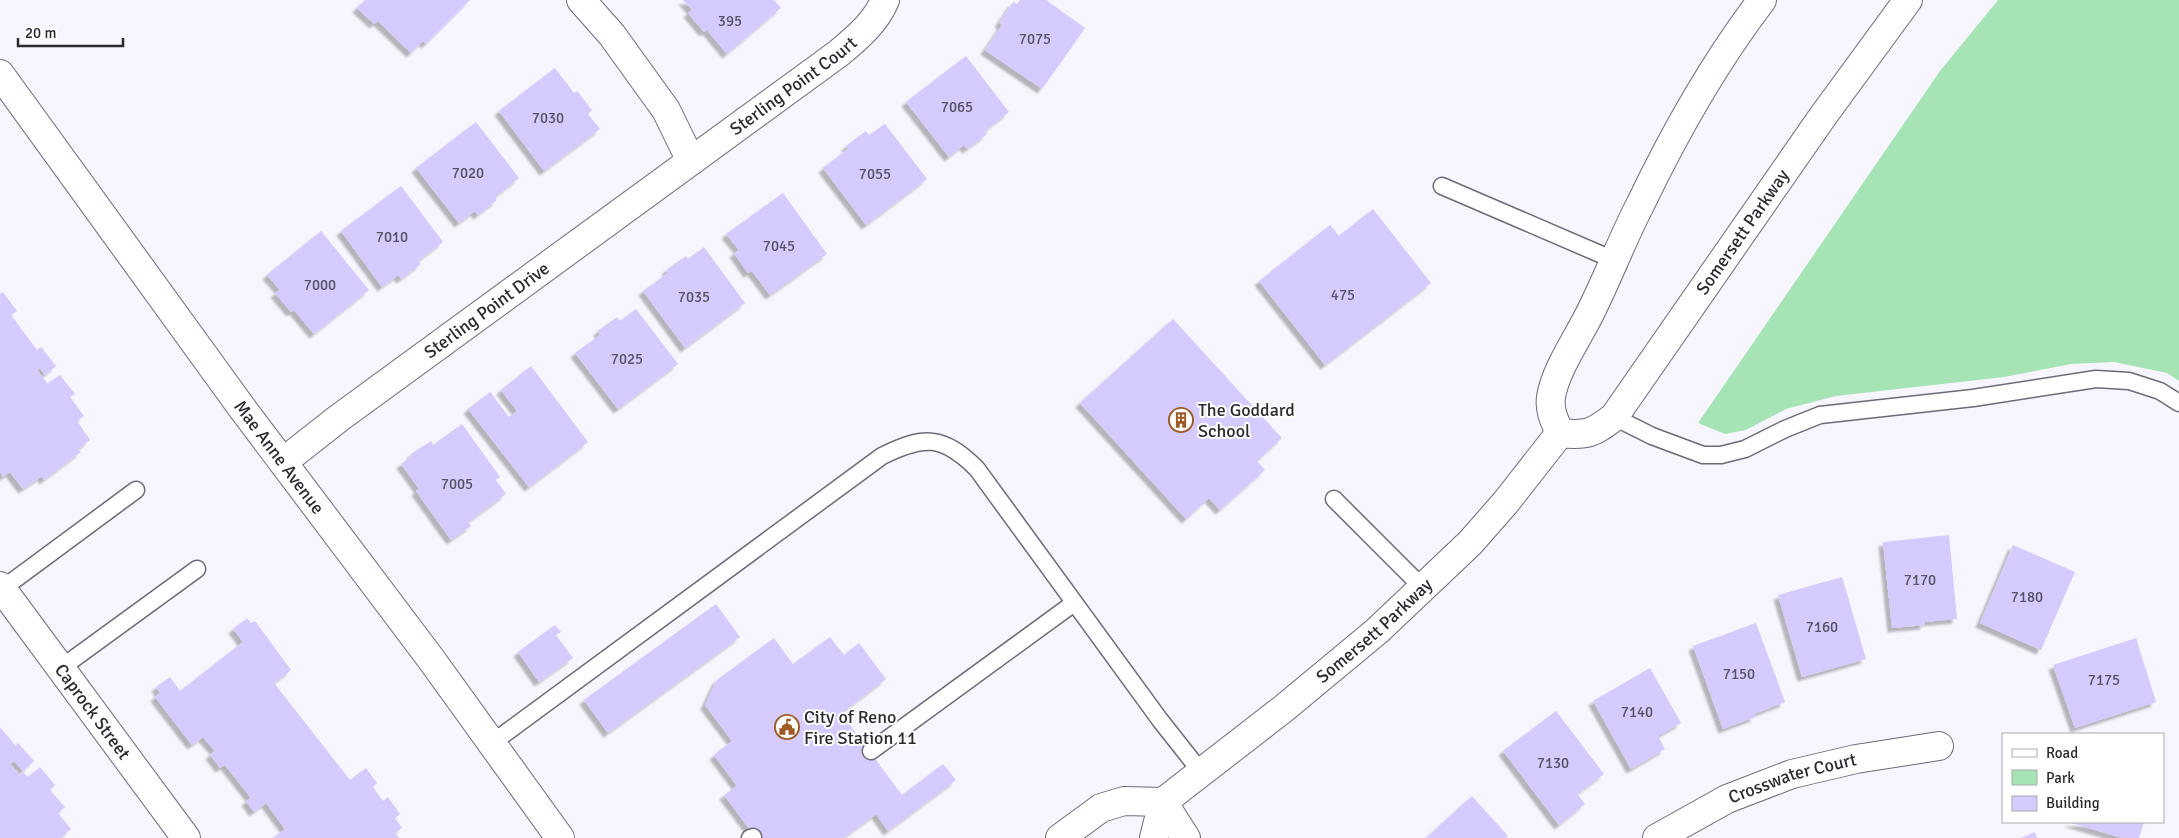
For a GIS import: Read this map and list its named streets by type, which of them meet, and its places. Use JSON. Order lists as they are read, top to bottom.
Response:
{
  "streets": {
    "street": [
      "Sterling Point Court",
      "Somersett Parkway",
      "Sterling Point Drive",
      "Mae Anne Avenue",
      "Caprock Street",
      "Crosswater Court"
    ]
  },
  "crossings": [
    ["Sterling Point Court", "Sterling Point Drive"],
    ["Sterling Point Drive", "Mae Anne Avenue"]
  ],
  "places": {
    "building": ["The Goddard School"],
    "public building": ["City of Reno Fire Station 11"]
  },
  "house_numbers": [
    "395",
    "7075",
    "7065",
    "7030",
    "7020",
    "7055",
    "7010",
    "7045",
    "7000",
    "475",
    "7035",
    "7025",
    "7005",
    "7170",
    "7180",
    "7160",
    "7150",
    "7175",
    "7140",
    "7130"
  ],
  "legend": ["Road", "Park", "Building"],
  "scale_bar": "20 m"
}
